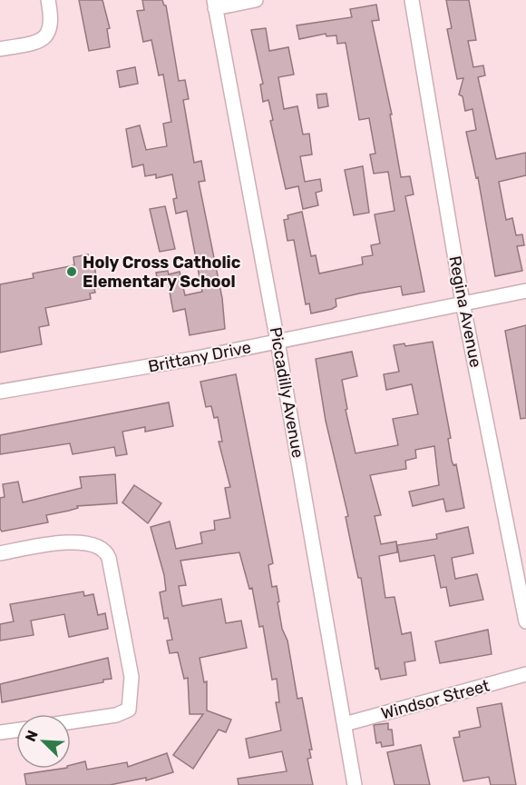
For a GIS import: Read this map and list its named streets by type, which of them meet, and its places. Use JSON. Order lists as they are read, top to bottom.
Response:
{
  "streets": {
    "street": [
      "Regina Avenue",
      "Brittany Drive",
      "Piccadilly Avenue",
      "Windsor Street"
    ]
  },
  "crossings": [
    ["Regina Avenue", "Brittany Drive"],
    ["Brittany Drive", "Piccadilly Avenue"],
    ["Piccadilly Avenue", "Windsor Street"]
  ],
  "places": ["Holy Cross Catholic Elementary School"],
  "north": "top left"
}
